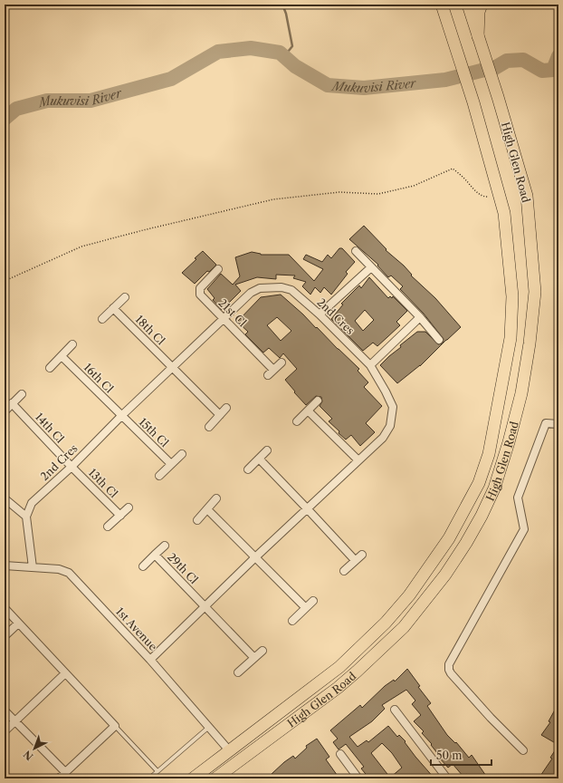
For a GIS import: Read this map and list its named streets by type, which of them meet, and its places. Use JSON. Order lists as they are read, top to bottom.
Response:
{
  "streets": {
    "main road": ["High Glen Road"],
    "street": [
      "21st Cl",
      "2nd Cres",
      "18th Cl",
      "16th Cl",
      "14th Cl",
      "15th Cl",
      "13th Cl",
      "29th Cl",
      "1st Avenue"
    ]
  },
  "crossings": [
    ["High Glen Road", "1st Avenue"],
    ["21st Cl", "2nd Cres"],
    ["2nd Cres", "18th Cl"],
    ["2nd Cres", "16th Cl"],
    ["2nd Cres", "14th Cl"],
    ["2nd Cres", "15th Cl"],
    ["2nd Cres", "13th Cl"],
    ["2nd Cres", "29th Cl"],
    ["2nd Cres", "1st Avenue"],
    ["16th Cl", "15th Cl"],
    ["14th Cl", "13th Cl"]
  ],
  "water": ["Mukuvisi River"],
  "scale_bar": "50 m",
  "north": "bottom left"
}
